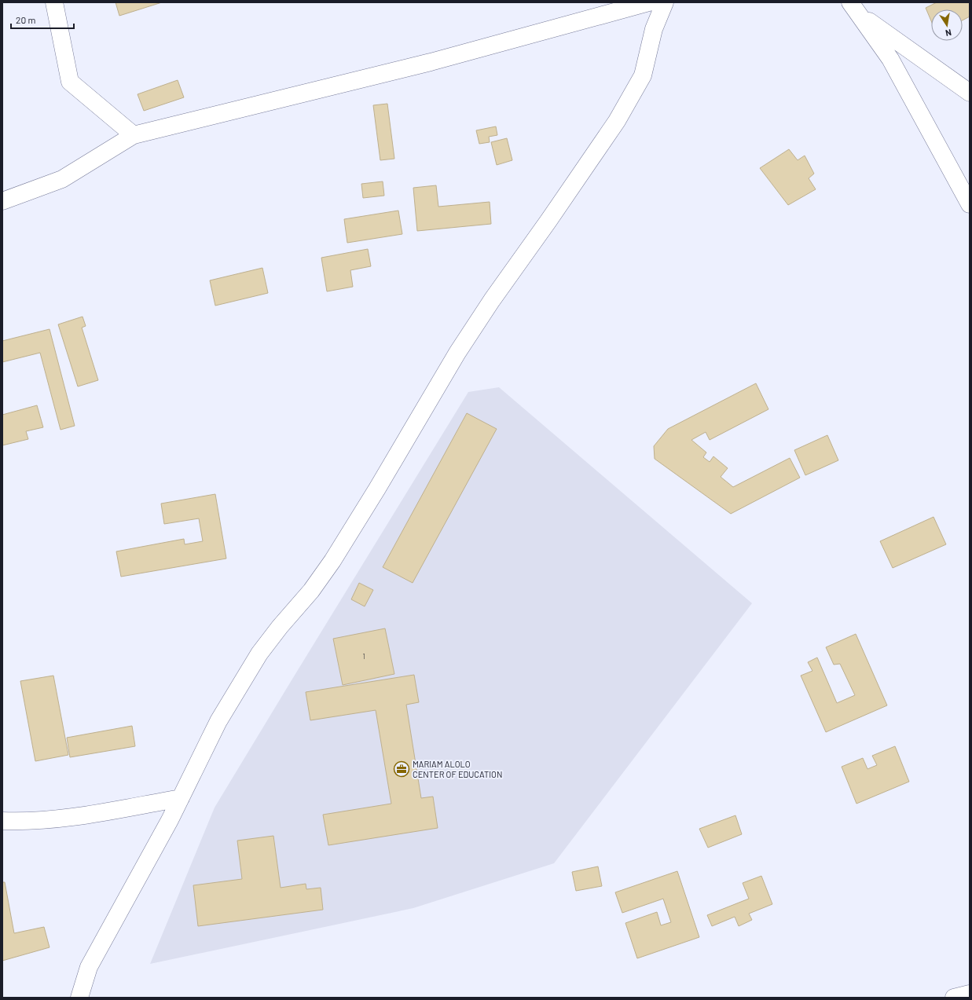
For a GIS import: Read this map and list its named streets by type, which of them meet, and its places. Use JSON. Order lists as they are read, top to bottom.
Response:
{
  "places": {
    "office": ["MARIAM ALOLO CENTER OF EDUCATION"]
  },
  "house_numbers": ["1"],
  "scale_bar": "20 m",
  "north": "bottom"
}
